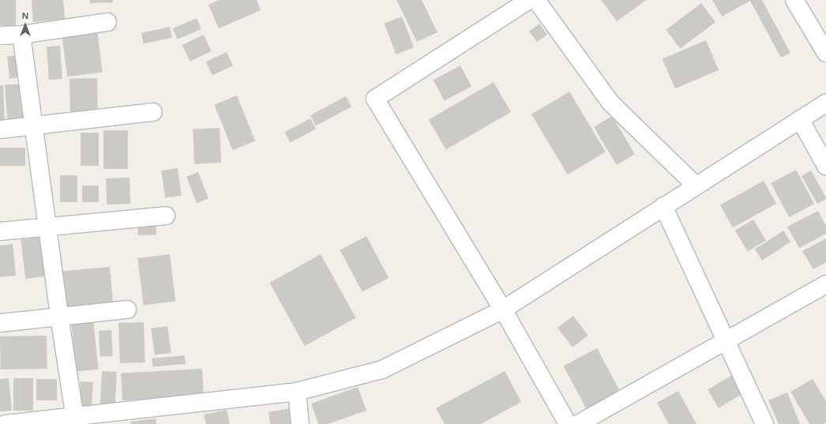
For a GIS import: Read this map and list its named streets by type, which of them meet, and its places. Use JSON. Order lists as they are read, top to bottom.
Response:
{
  "north": "top"
}
